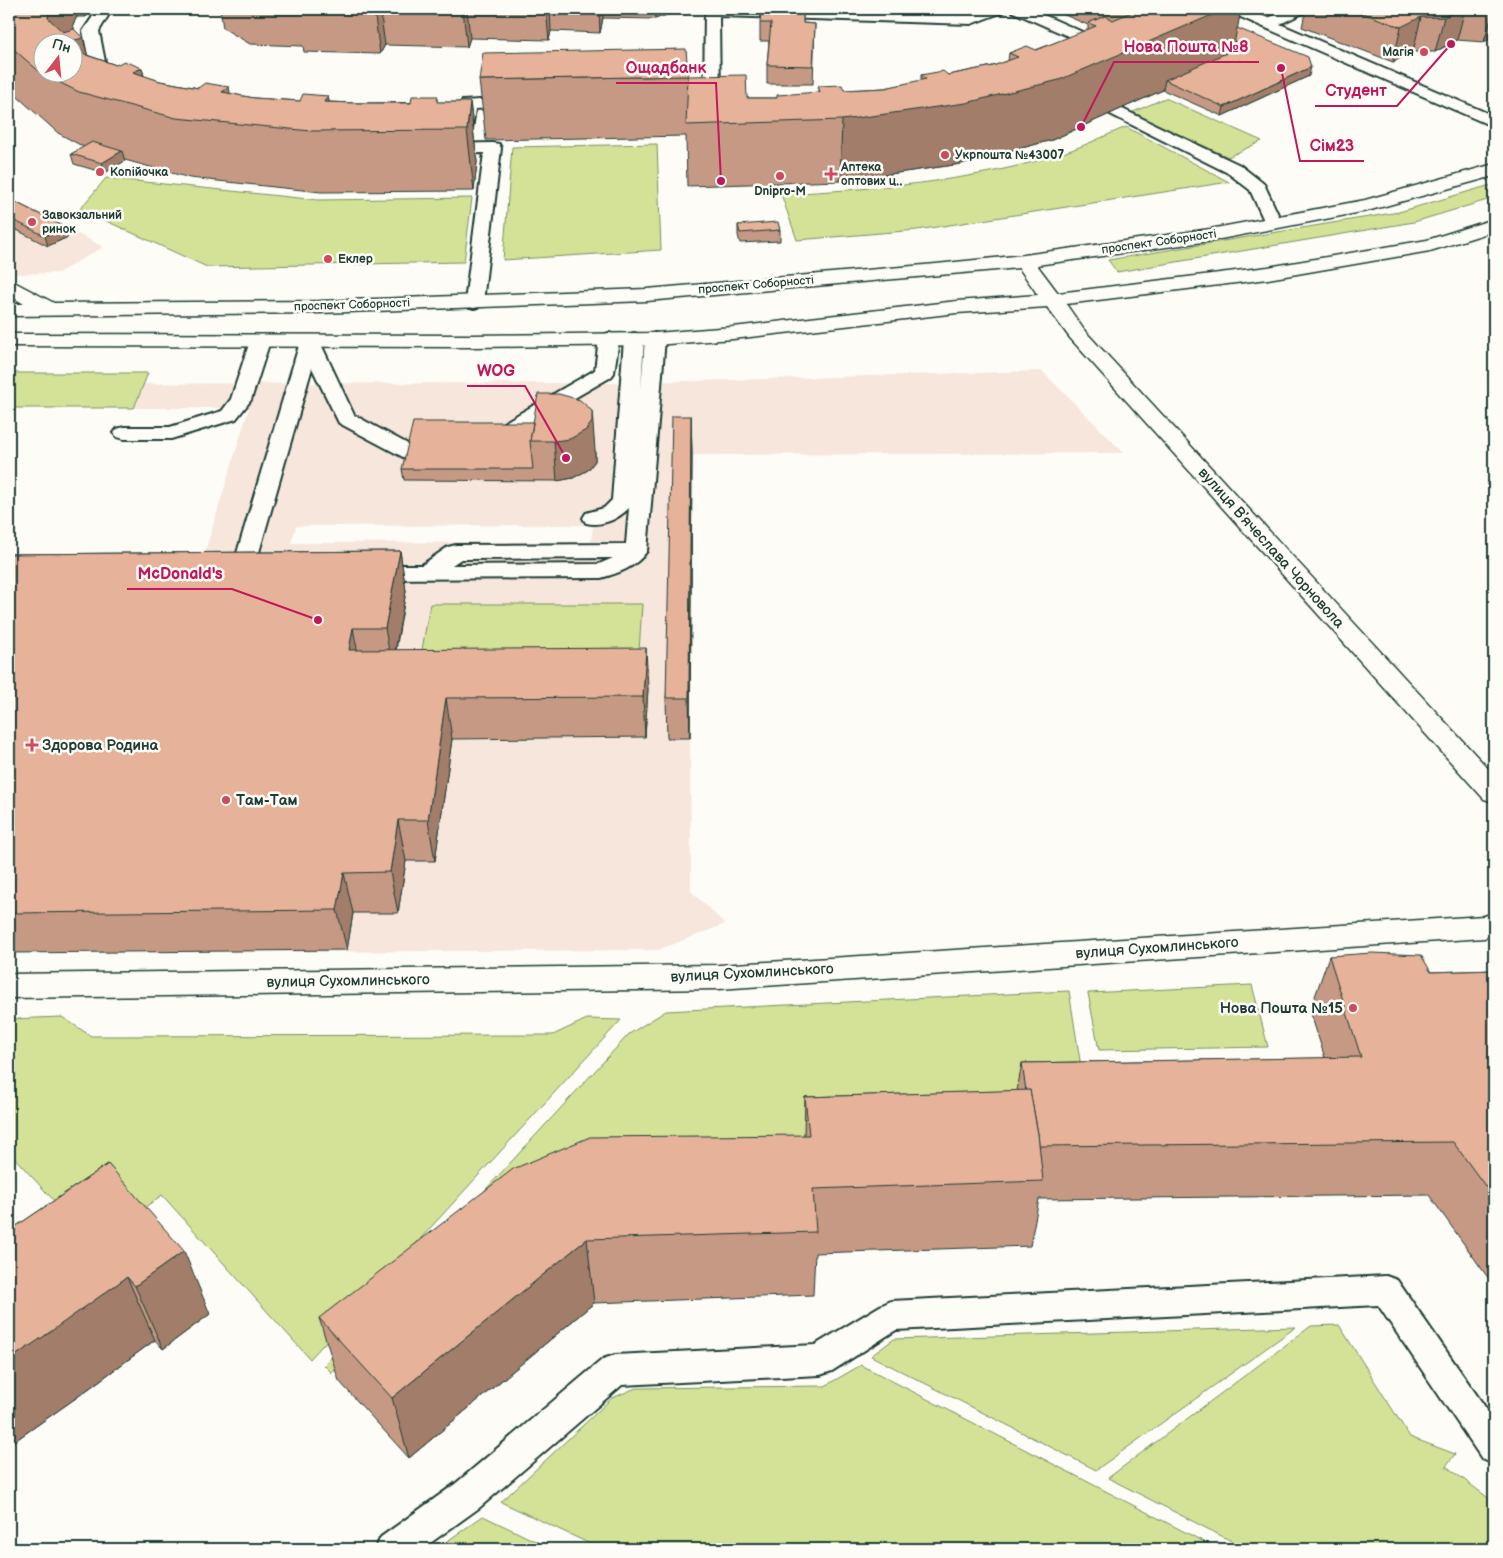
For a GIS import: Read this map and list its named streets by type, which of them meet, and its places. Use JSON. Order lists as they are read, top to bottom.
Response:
{
  "streets": {
    "main road": ["проспект Соборності", "вулиця Вʼячеслава Чорновола", "вулиця Сухомлинського"]
  },
  "crossings": [
    ["проспект Соборності", "вулиця Вʼячеслава Чорновола"]
  ],
  "places": {
    "other": [
      "Студент",
      "Магія",
      "Сім23",
      "Нова Пошта №8",
      "Укрпошта №43007",
      "Копійочка",
      "Dnipro-M",
      "Ощадбанк",
      "Завокзальний ринок",
      "Еклер",
      "WOG",
      "McDonald's",
      "Там-Там",
      "Нова Пошта №15"
    ],
    "health": ["Аптека оптових ц‥", "Здорова Родина"]
  },
  "north": "top"
}
